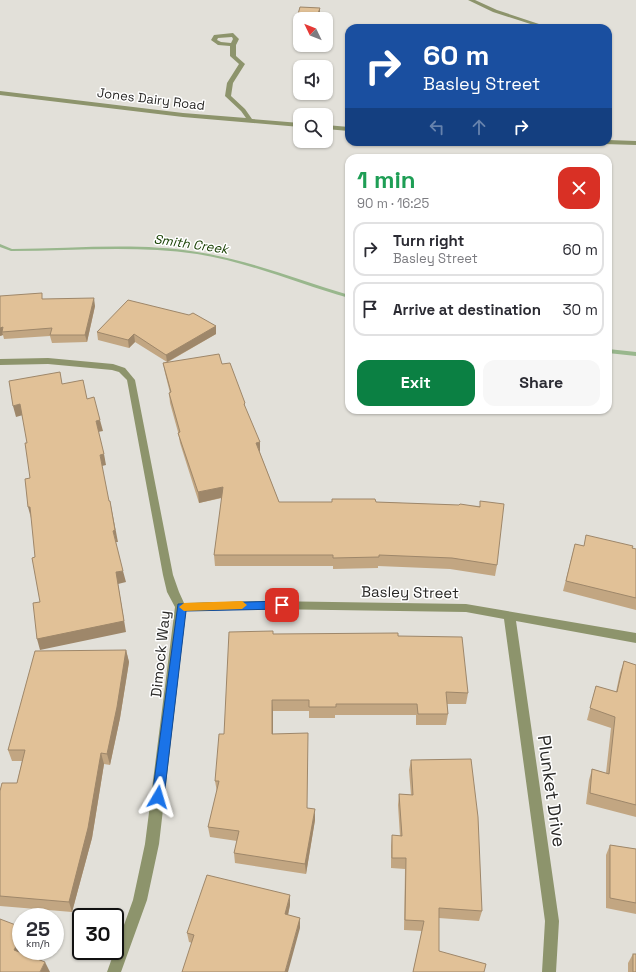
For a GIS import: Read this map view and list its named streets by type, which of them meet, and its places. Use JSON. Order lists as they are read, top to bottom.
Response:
{
  "streets": {
    "street": [
      "Jones Dairy Road",
      "Basley Street",
      "Dimock Way",
      "Plunket Drive"
    ]
  },
  "crossings": [
    ["Basley Street", "Dimock Way"],
    ["Basley Street", "Plunket Drive"]
  ],
  "water": ["Smith Creek"],
  "north": "top left",
  "page": {
    "turn": ["60 m", "Basley Street"],
    "heading": ["1 min", "90 m · 16:25"],
    "list": [
      {
        "name": "Turn right",
        "note": "Basley Street",
        "value": "60 m"
      },
      {
        "name": "Arrive at destination",
        "value": "30 m"
      }
    ],
    "buttons": ["Exit", "Share"],
    "speed": "25 km/h",
    "limit": "30"
  }
}
